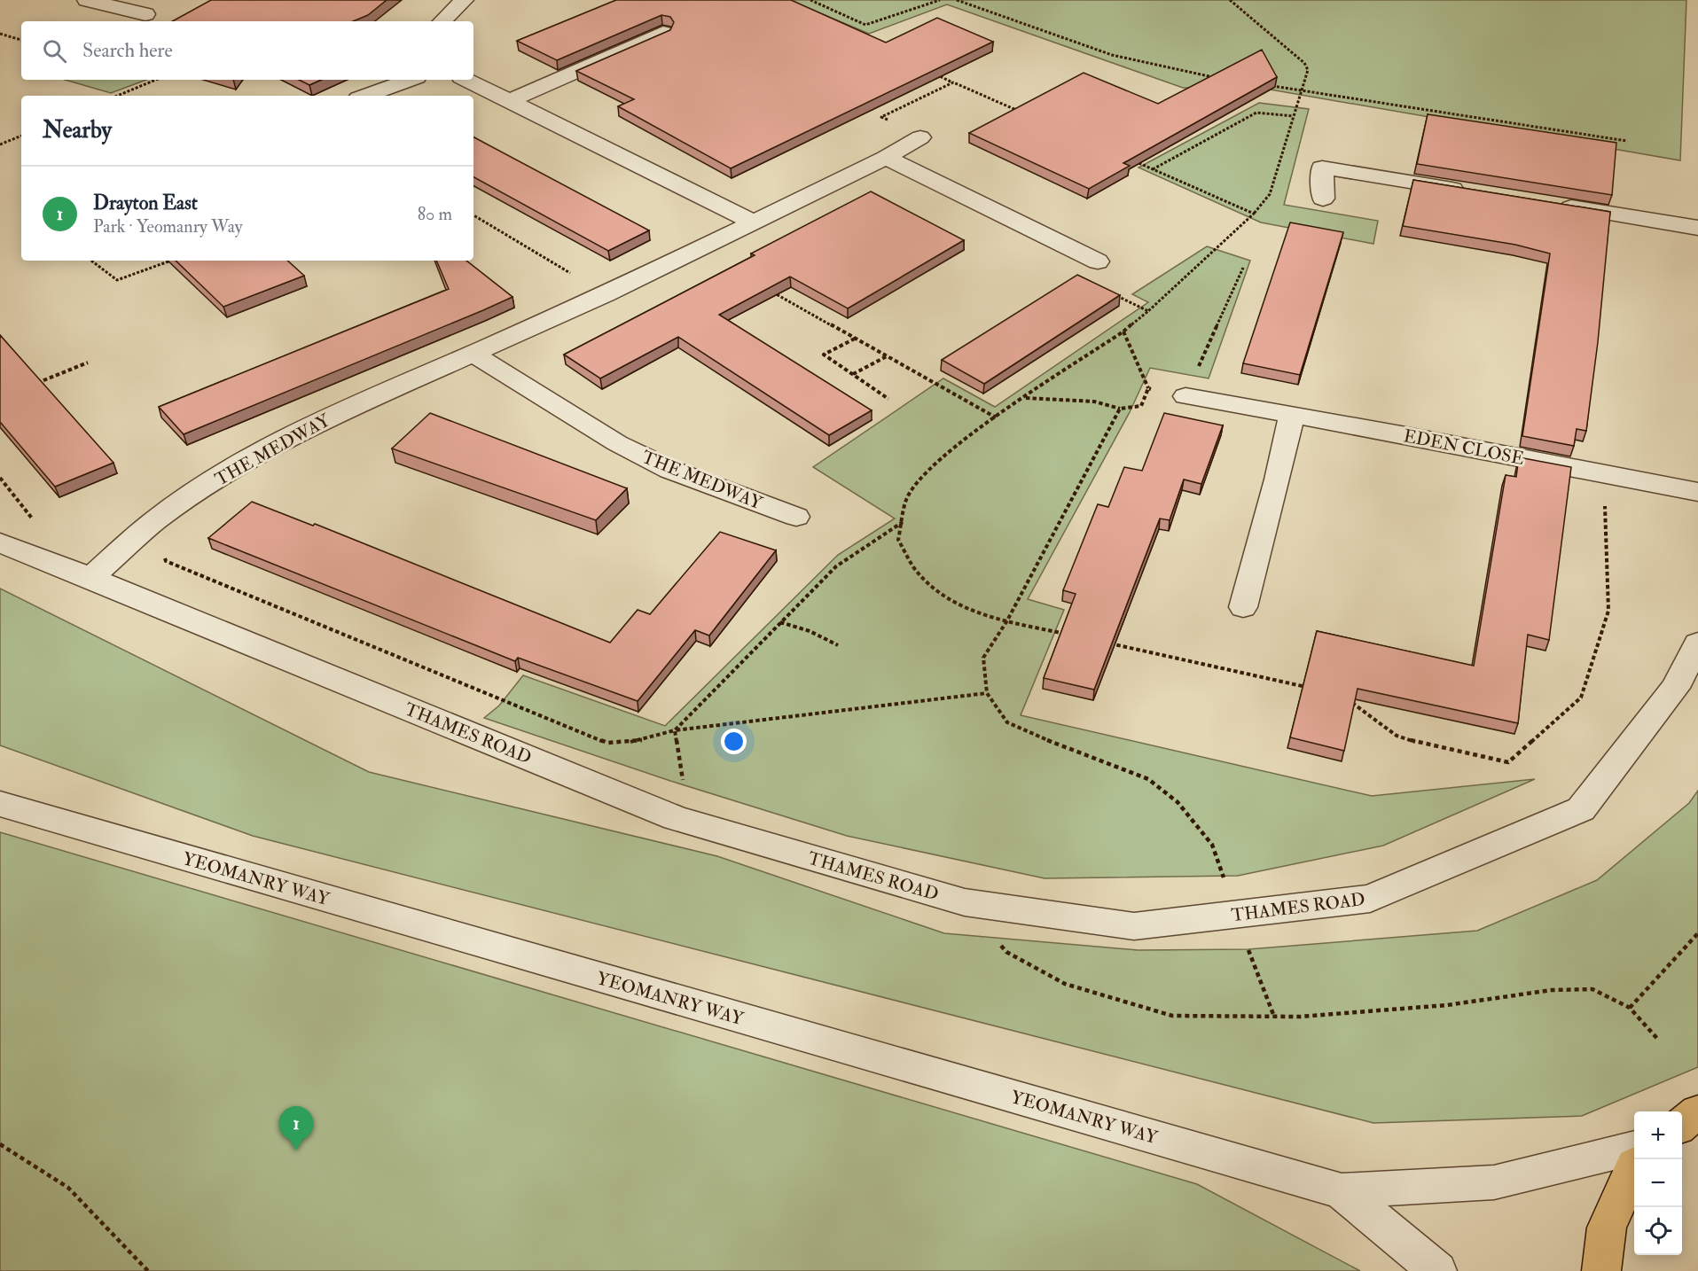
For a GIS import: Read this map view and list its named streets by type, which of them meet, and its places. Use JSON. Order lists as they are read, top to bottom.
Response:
{
  "streets": {
    "street": [
      "EDEN CLOSE",
      "THE MEDWAY",
      "THAMES ROAD",
      "YEOMANRY WAY"
    ]
  },
  "crossings": [
    ["THE MEDWAY", "THAMES ROAD"]
  ],
  "page": {
    "search": "Search here",
    "heading": "Nearby",
    "list": [
      {
        "mark": "1",
        "name": "Drayton East",
        "note": "Park · Yeomanry Way",
        "value": "80 m"
      }
    ],
    "pins": "1",
    "map_buttons": ["+", "−"]
  }
}
